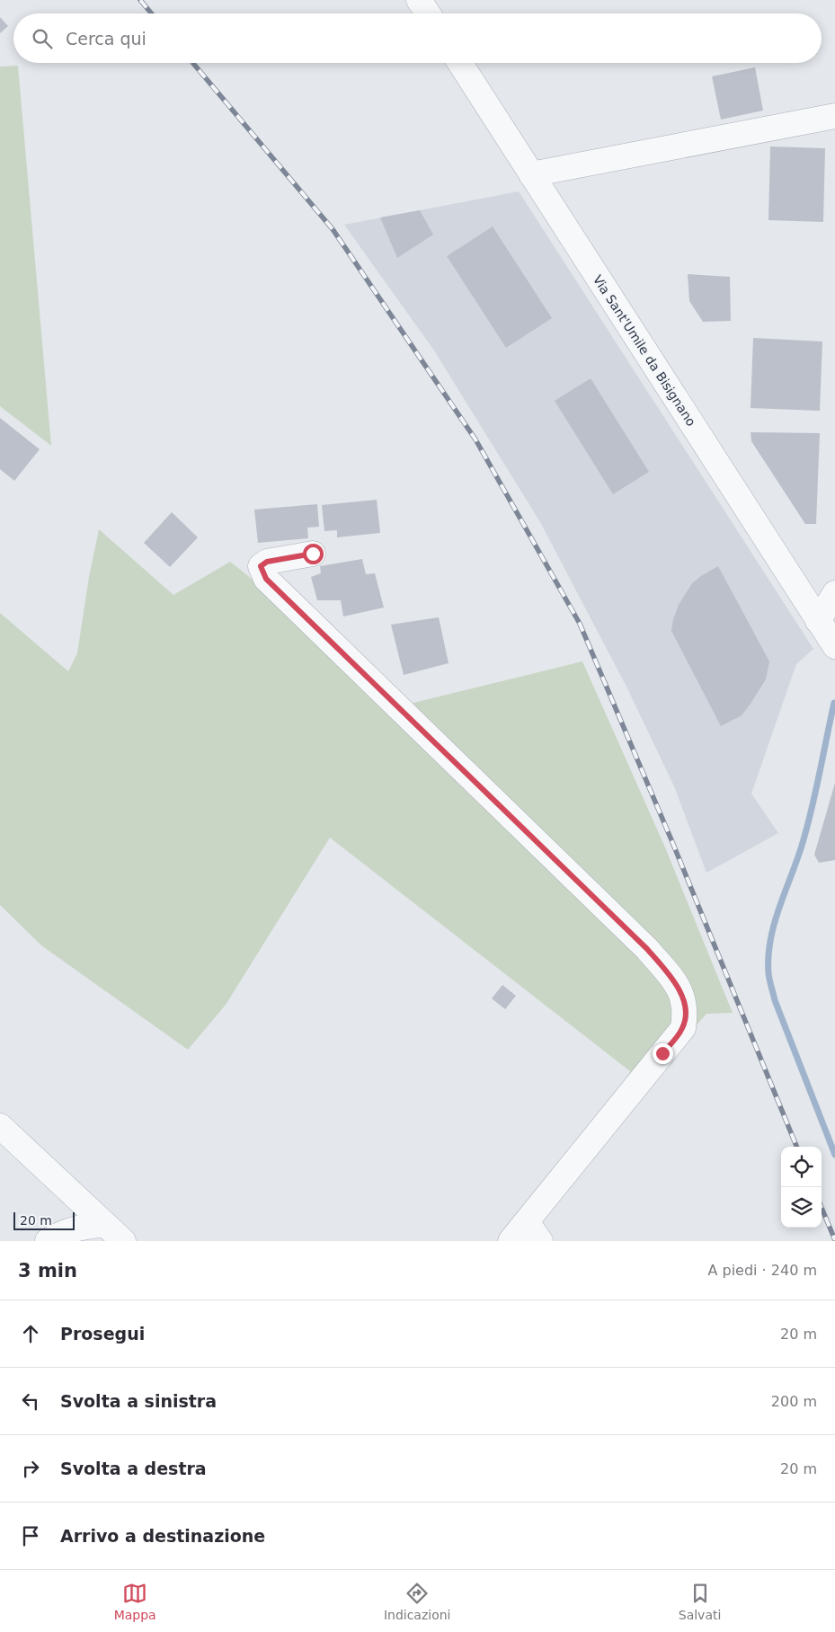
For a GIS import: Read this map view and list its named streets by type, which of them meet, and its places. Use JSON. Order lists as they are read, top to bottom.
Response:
{
  "streets": {
    "street": ["Via Sant'Umile da Bisignano"]
  },
  "scale_bar": "20 m",
  "page": {
    "search": "Cerca qui",
    "scale": "20 m",
    "heading": ["3 min", "A piedi · 240 m"],
    "list": [
      ["Prosegui", "20 m"],
      ["Svolta a sinistra", "200 m"],
      ["Svolta a destra", "20 m"],
      "Arrivo a destinazione"
    ],
    "nav": ["Mappa", "Indicazioni", "Salvati"]
  }
}
